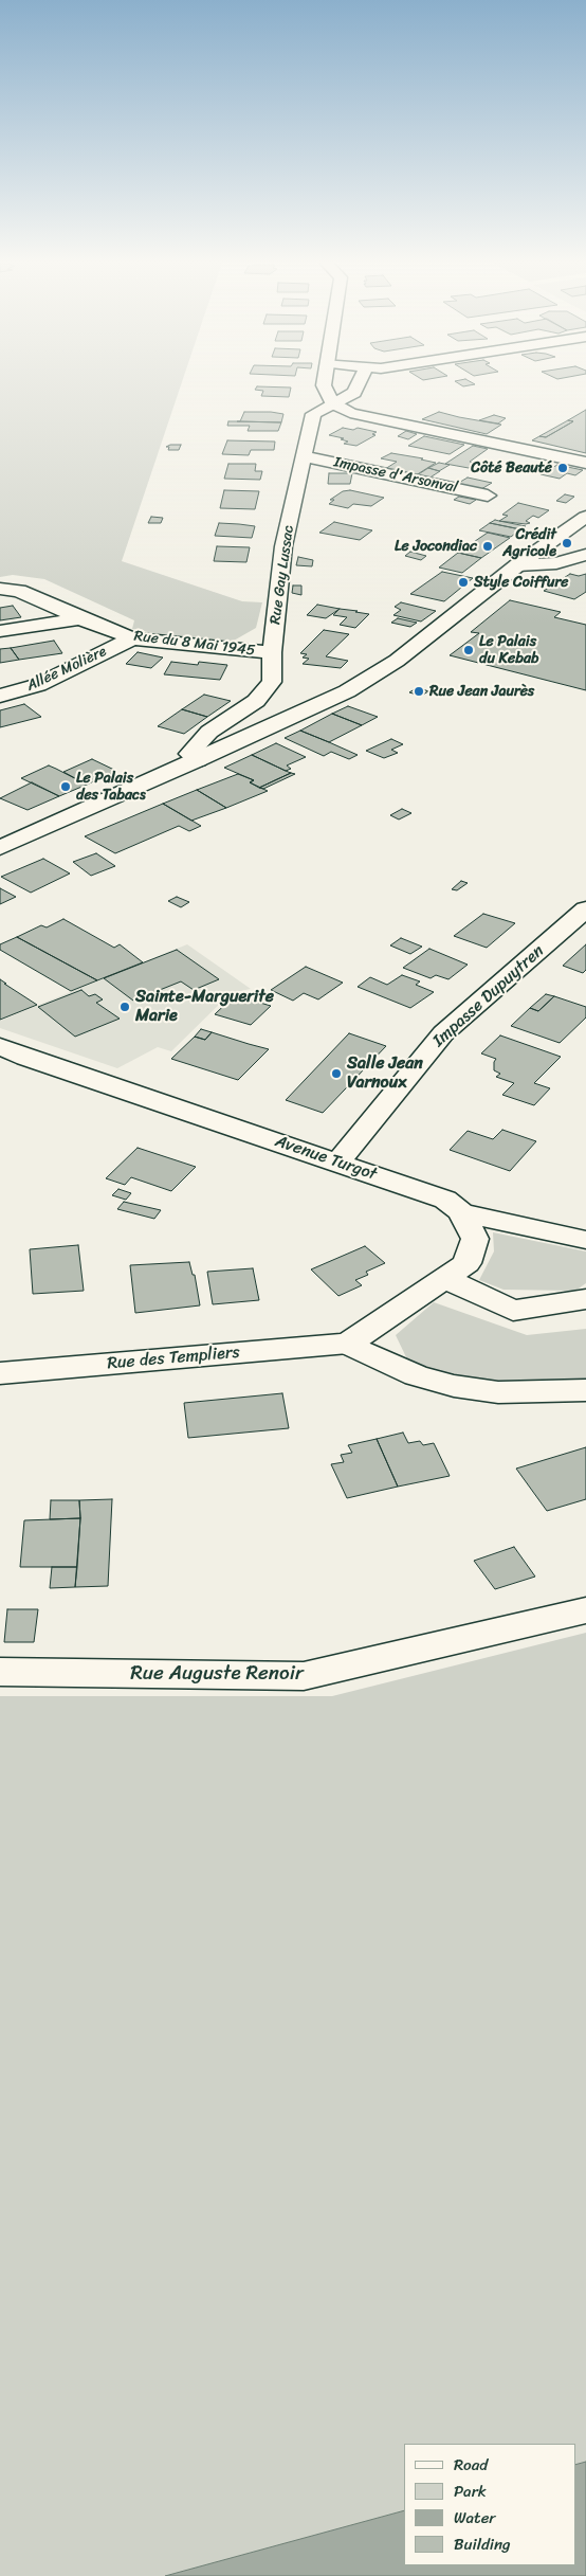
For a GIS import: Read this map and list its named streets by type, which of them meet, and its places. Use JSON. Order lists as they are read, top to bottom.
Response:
{
  "streets": {
    "street": [
      "Impasse d'Arsonval",
      "Rue Gay Lussac",
      "Rue du 8 Mai 1945",
      "Allée Molière",
      "Impasse Dupuytren",
      "Avenue Turgot",
      "Rue des Templiers",
      "Rue Auguste Renoir"
    ]
  },
  "crossings": [
    ["Impasse d'Arsonval", "Rue Gay Lussac"],
    ["Rue Gay Lussac", "Rue du 8 Mai 1945"],
    ["Rue du 8 Mai 1945", "Allée Molière"],
    ["Impasse Dupuytren", "Avenue Turgot"],
    ["Avenue Turgot", "Rue des Templiers"]
  ],
  "places": [
    "Côté Beauté",
    "Crédit Agricole",
    "Le Jocondiac",
    "Style Coiffure",
    "Le Palais du Kebab",
    "Rue Jean Jaurès",
    "Le Palais des Tabacs",
    "Sainte-Marguerite Marie",
    "Salle Jean Varnoux"
  ],
  "legend": [
    "Road",
    "Park",
    "Water",
    "Building"
  ]
}
